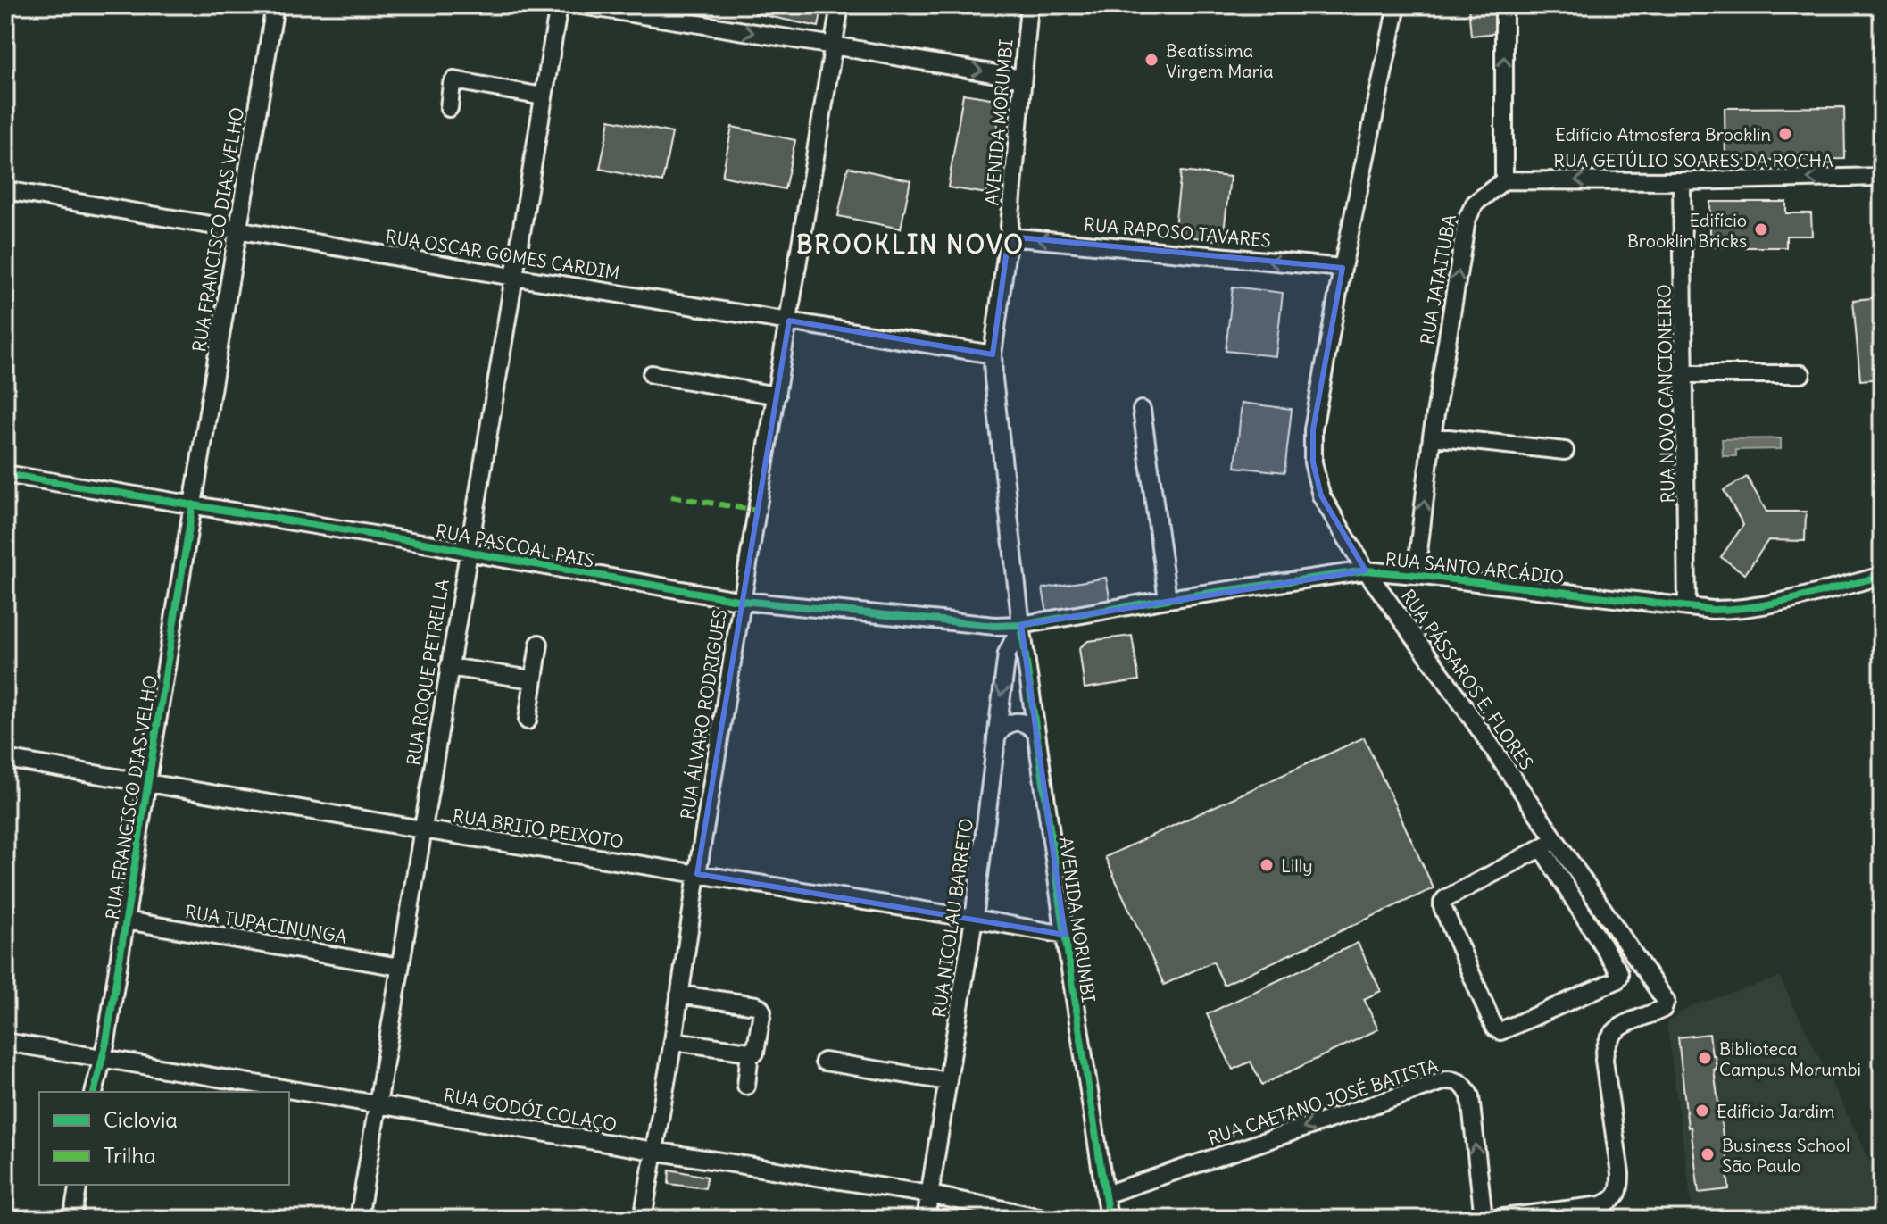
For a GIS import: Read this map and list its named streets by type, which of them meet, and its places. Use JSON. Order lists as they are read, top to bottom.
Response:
{
  "streets": {
    "street": [
      "AVENIDA MORUMBI",
      "RUA GETÚLIO SOARES DA ROCHA",
      "RUA FRANCISCO DIAS VELHO",
      "RUA RAPOSO TAVARES",
      "RUA OSCAR GOMES CARDIM",
      "RUA JATAITUBA",
      "RUA NOVO CANCIONEIRO",
      "RUA PASCOAL PAIS",
      "RUA SANTO ARCÁDIO",
      "RUA ROQUE PETRELLA",
      "RUA PÁSSAROS E. FLORES",
      "RUA ÁLVARO RODRIGUES",
      "RUA BRITO PEIXOTO",
      "RUA NICOLAU BARRETO",
      "RUA TUPACINUNGA",
      "RUA CAETANO JOSÉ BATISTA",
      "RUA GODÓI COLAÇO"
    ]
  },
  "crossings": [
    ["AVENIDA MORUMBI", "RUA RAPOSO TAVARES"],
    ["AVENIDA MORUMBI", "RUA OSCAR GOMES CARDIM"],
    ["AVENIDA MORUMBI", "RUA PASCOAL PAIS"],
    ["AVENIDA MORUMBI", "RUA SANTO ARCÁDIO"],
    ["AVENIDA MORUMBI", "RUA BRITO PEIXOTO"],
    ["AVENIDA MORUMBI", "RUA NICOLAU BARRETO"],
    ["AVENIDA MORUMBI", "RUA CAETANO JOSÉ BATISTA"],
    ["RUA GETÚLIO SOARES DA ROCHA", "RUA JATAITUBA"],
    ["RUA GETÚLIO SOARES DA ROCHA", "RUA NOVO CANCIONEIRO"],
    ["RUA FRANCISCO DIAS VELHO", "RUA OSCAR GOMES CARDIM"],
    ["RUA FRANCISCO DIAS VELHO", "RUA PASCOAL PAIS"],
    ["RUA FRANCISCO DIAS VELHO", "RUA BRITO PEIXOTO"],
    ["RUA FRANCISCO DIAS VELHO", "RUA TUPACINUNGA"],
    ["RUA FRANCISCO DIAS VELHO", "RUA GODÓI COLAÇO"],
    ["RUA RAPOSO TAVARES", "RUA PÁSSAROS E. FLORES"],
    ["RUA OSCAR GOMES CARDIM", "RUA ROQUE PETRELLA"],
    ["RUA OSCAR GOMES CARDIM", "RUA ÁLVARO RODRIGUES"],
    ["RUA JATAITUBA", "RUA SANTO ARCÁDIO"],
    ["RUA NOVO CANCIONEIRO", "RUA SANTO ARCÁDIO"],
    ["RUA PASCOAL PAIS", "RUA SANTO ARCÁDIO"],
    ["RUA PASCOAL PAIS", "RUA ROQUE PETRELLA"],
    ["RUA PASCOAL PAIS", "RUA ÁLVARO RODRIGUES"],
    ["RUA PASCOAL PAIS", "RUA NICOLAU BARRETO"],
    ["RUA SANTO ARCÁDIO", "RUA PÁSSAROS E. FLORES"],
    ["RUA SANTO ARCÁDIO", "RUA NICOLAU BARRETO"],
    ["RUA ROQUE PETRELLA", "RUA BRITO PEIXOTO"],
    ["RUA ROQUE PETRELLA", "RUA TUPACINUNGA"],
    ["RUA ROQUE PETRELLA", "RUA GODÓI COLAÇO"],
    ["RUA ÁLVARO RODRIGUES", "RUA BRITO PEIXOTO"],
    ["RUA ÁLVARO RODRIGUES", "RUA GODÓI COLAÇO"],
    ["RUA BRITO PEIXOTO", "RUA NICOLAU BARRETO"],
    ["RUA NICOLAU BARRETO", "RUA GODÓI COLAÇO"]
  ],
  "one_way": ["RUA GETÚLIO SOARES DA ROCHA", "RUA RAPOSO TAVARES", "RUA JATAITUBA"],
  "districts": ["BROOKLIN NOVO"],
  "places": [
    "Beatíssima Virgem Maria",
    "Edifício Atmosfera Brooklin",
    "Edifício Brooklin Bricks",
    "Lilly",
    "Biblioteca Campus Morumbi",
    "Edifício Jardim",
    "Business School São Paulo"
  ],
  "legend": ["Ciclovia", "Trilha"]
}
